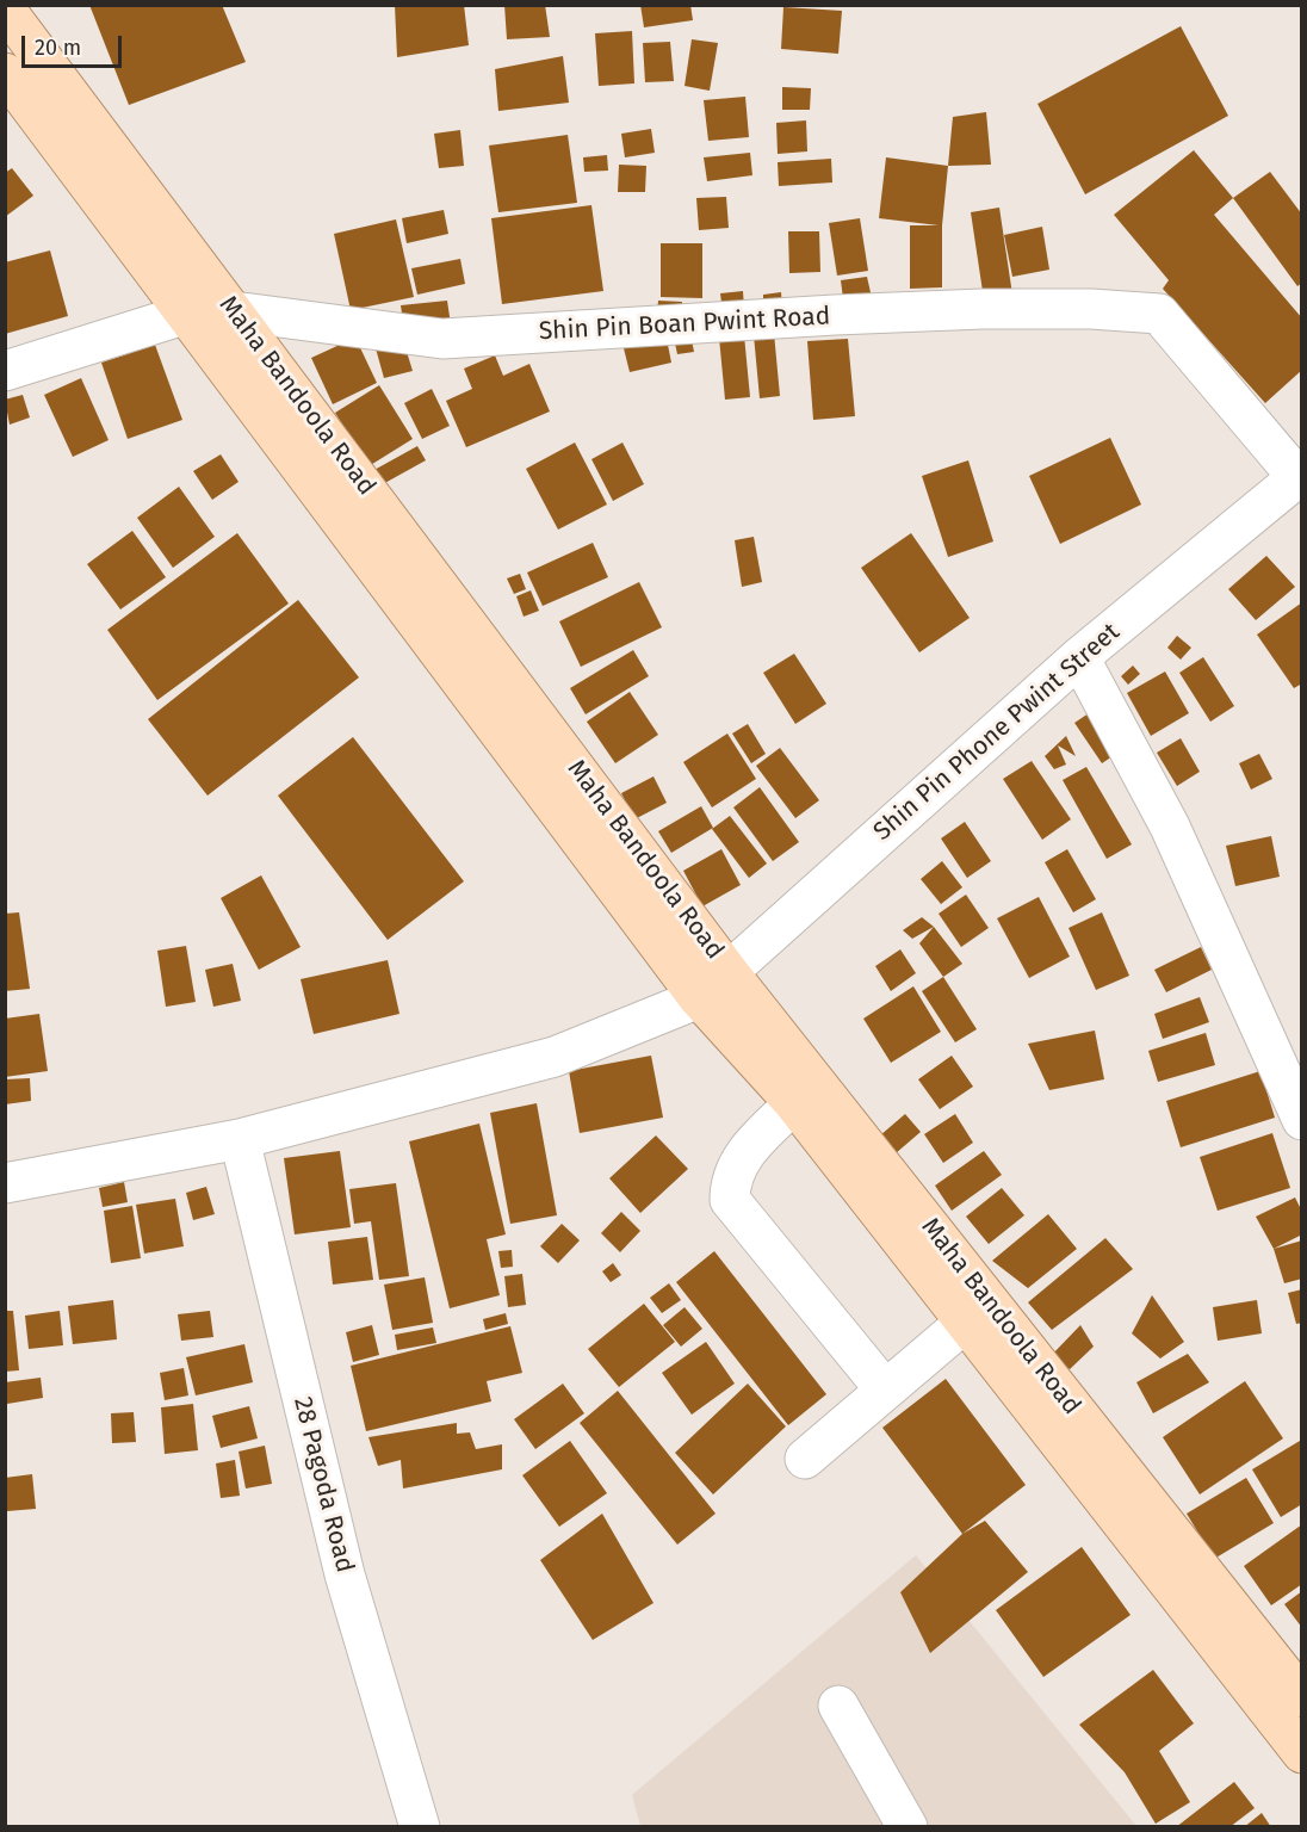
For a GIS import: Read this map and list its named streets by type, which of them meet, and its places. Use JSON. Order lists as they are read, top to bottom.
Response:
{
  "streets": {
    "main road": ["Maha Bandoola Road"],
    "street": ["Shin Pin Boan Pwint Road", "Shin Pin Phone Pwint Street", "28 Pagoda Road"]
  },
  "crossings": [
    ["Shin Pin Boan Pwint Road", "Maha Bandoola Road"],
    ["Shin Pin Boan Pwint Road", "Shin Pin Phone Pwint Street"],
    ["Maha Bandoola Road", "Shin Pin Phone Pwint Street"]
  ],
  "scale_bar": "20 m"
}
